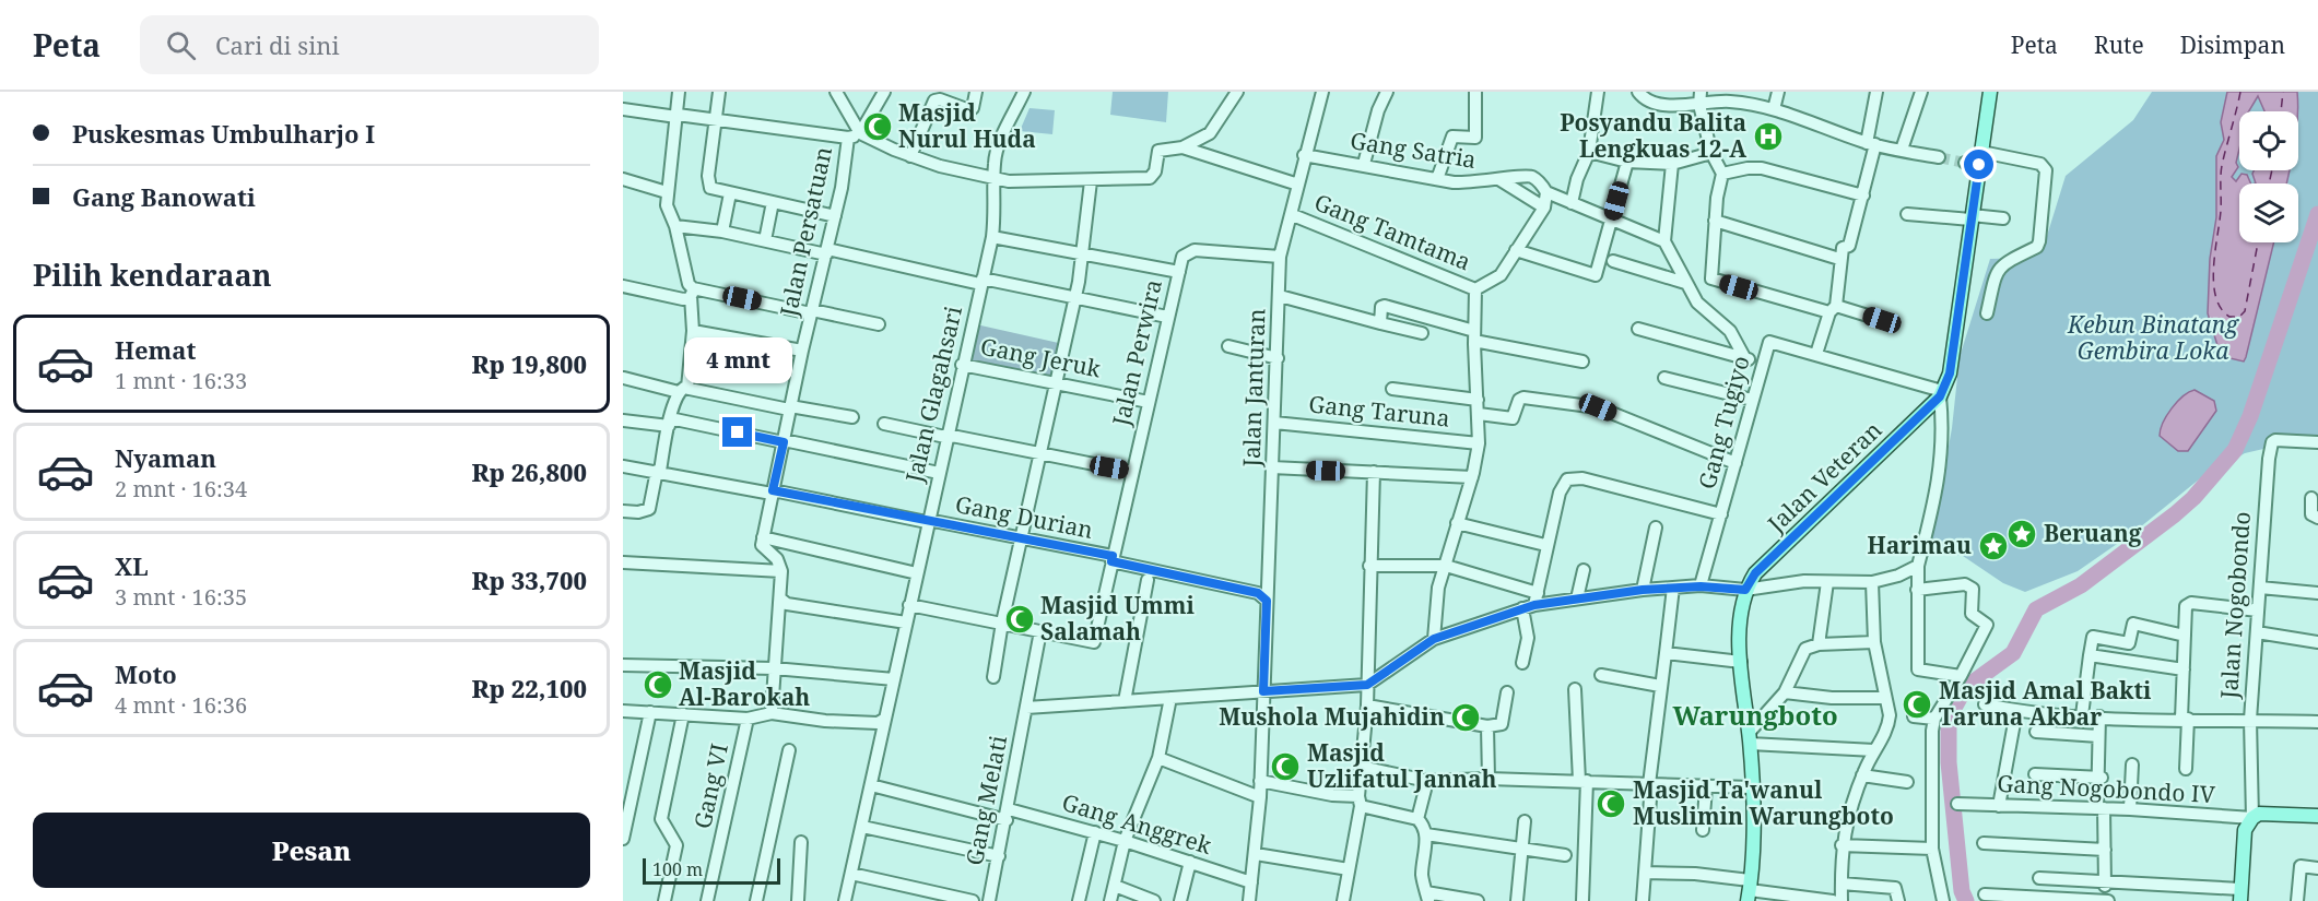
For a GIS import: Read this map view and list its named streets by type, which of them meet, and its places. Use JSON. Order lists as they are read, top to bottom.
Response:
{
  "streets": {
    "main road": ["Jalan Veteran"],
    "street": [
      "Gang Satria",
      "Jalan Persatuan",
      "Gang Tamtama",
      "Jalan Perwira",
      "Gang Jeruk",
      "Jalan Janturan",
      "Jalan Glagahsari",
      "Gang Taruna",
      "Gang Tugiyo",
      "Gang Durian",
      "Jalan Nogobondo",
      "Gang VI",
      "Gang Nogobondo IV",
      "Gang Melati",
      "Gang Anggrek"
    ]
  },
  "crossings": [
    ["Gang Satria", "Jalan Janturan"],
    ["Jalan Persatuan", "Gang Durian"],
    ["Gang Tamtama", "Jalan Janturan"],
    ["Jalan Perwira", "Gang Jeruk"],
    ["Jalan Perwira", "Jalan Janturan"],
    ["Jalan Perwira", "Jalan Glagahsari"],
    ["Jalan Perwira", "Gang Durian"],
    ["Jalan Perwira", "Gang Melati"],
    ["Gang Jeruk", "Jalan Glagahsari"],
    ["Jalan Janturan", "Gang Taruna"],
    ["Jalan Janturan", "Gang Durian"],
    ["Jalan Janturan", "Gang Anggrek"],
    ["Jalan Glagahsari", "Gang Durian"],
    ["Jalan Glagahsari", "Gang Anggrek"],
    ["Jalan Nogobondo", "Gang Nogobondo IV"],
    ["Gang Melati", "Gang Anggrek"]
  ],
  "districts": ["Warungboto"],
  "parks": ["Kebun Binatang Gembira Loka"],
  "places": {
    "mosque": [
      "Masjid Nurul Huda",
      "Masjid Ummi Salamah",
      "Masjid Al-Barokah",
      "Masjid Amal Bakti Taruna Akbar",
      "Mushola Mujahidin",
      "Masjid Uzlifatul Jannah",
      "Masjid Ta'wanul Muslimin Warungboto"
    ],
    "hospital": ["Posyandu Balita Lengkuas 12-A"],
    "place": ["Beruang", "Harimau"]
  },
  "scale_bar": "100 m",
  "page": {
    "header": "Peta",
    "search": "Cari di sini",
    "nav": ["Peta", "Rute", "Disimpan"],
    "banner": ["Puskesmas Umbulharjo I", "Gang Banowati"],
    "heading": "Pilih kendaraan",
    "list": [
      {
        "name": "Hemat",
        "note": "1 mnt · 16:33",
        "value": "Rp 19,800"
      },
      {
        "name": "Nyaman",
        "note": "2 mnt · 16:34",
        "value": "Rp 26,800"
      },
      {
        "name": "XL",
        "note": "3 mnt · 16:35",
        "value": "Rp 33,700"
      },
      {
        "name": "Moto",
        "note": "4 mnt · 16:36",
        "value": "Rp 22,100"
      }
    ],
    "bubble": "4 mnt",
    "buttons": "Pesan",
    "scale": "100 m"
  }
}
